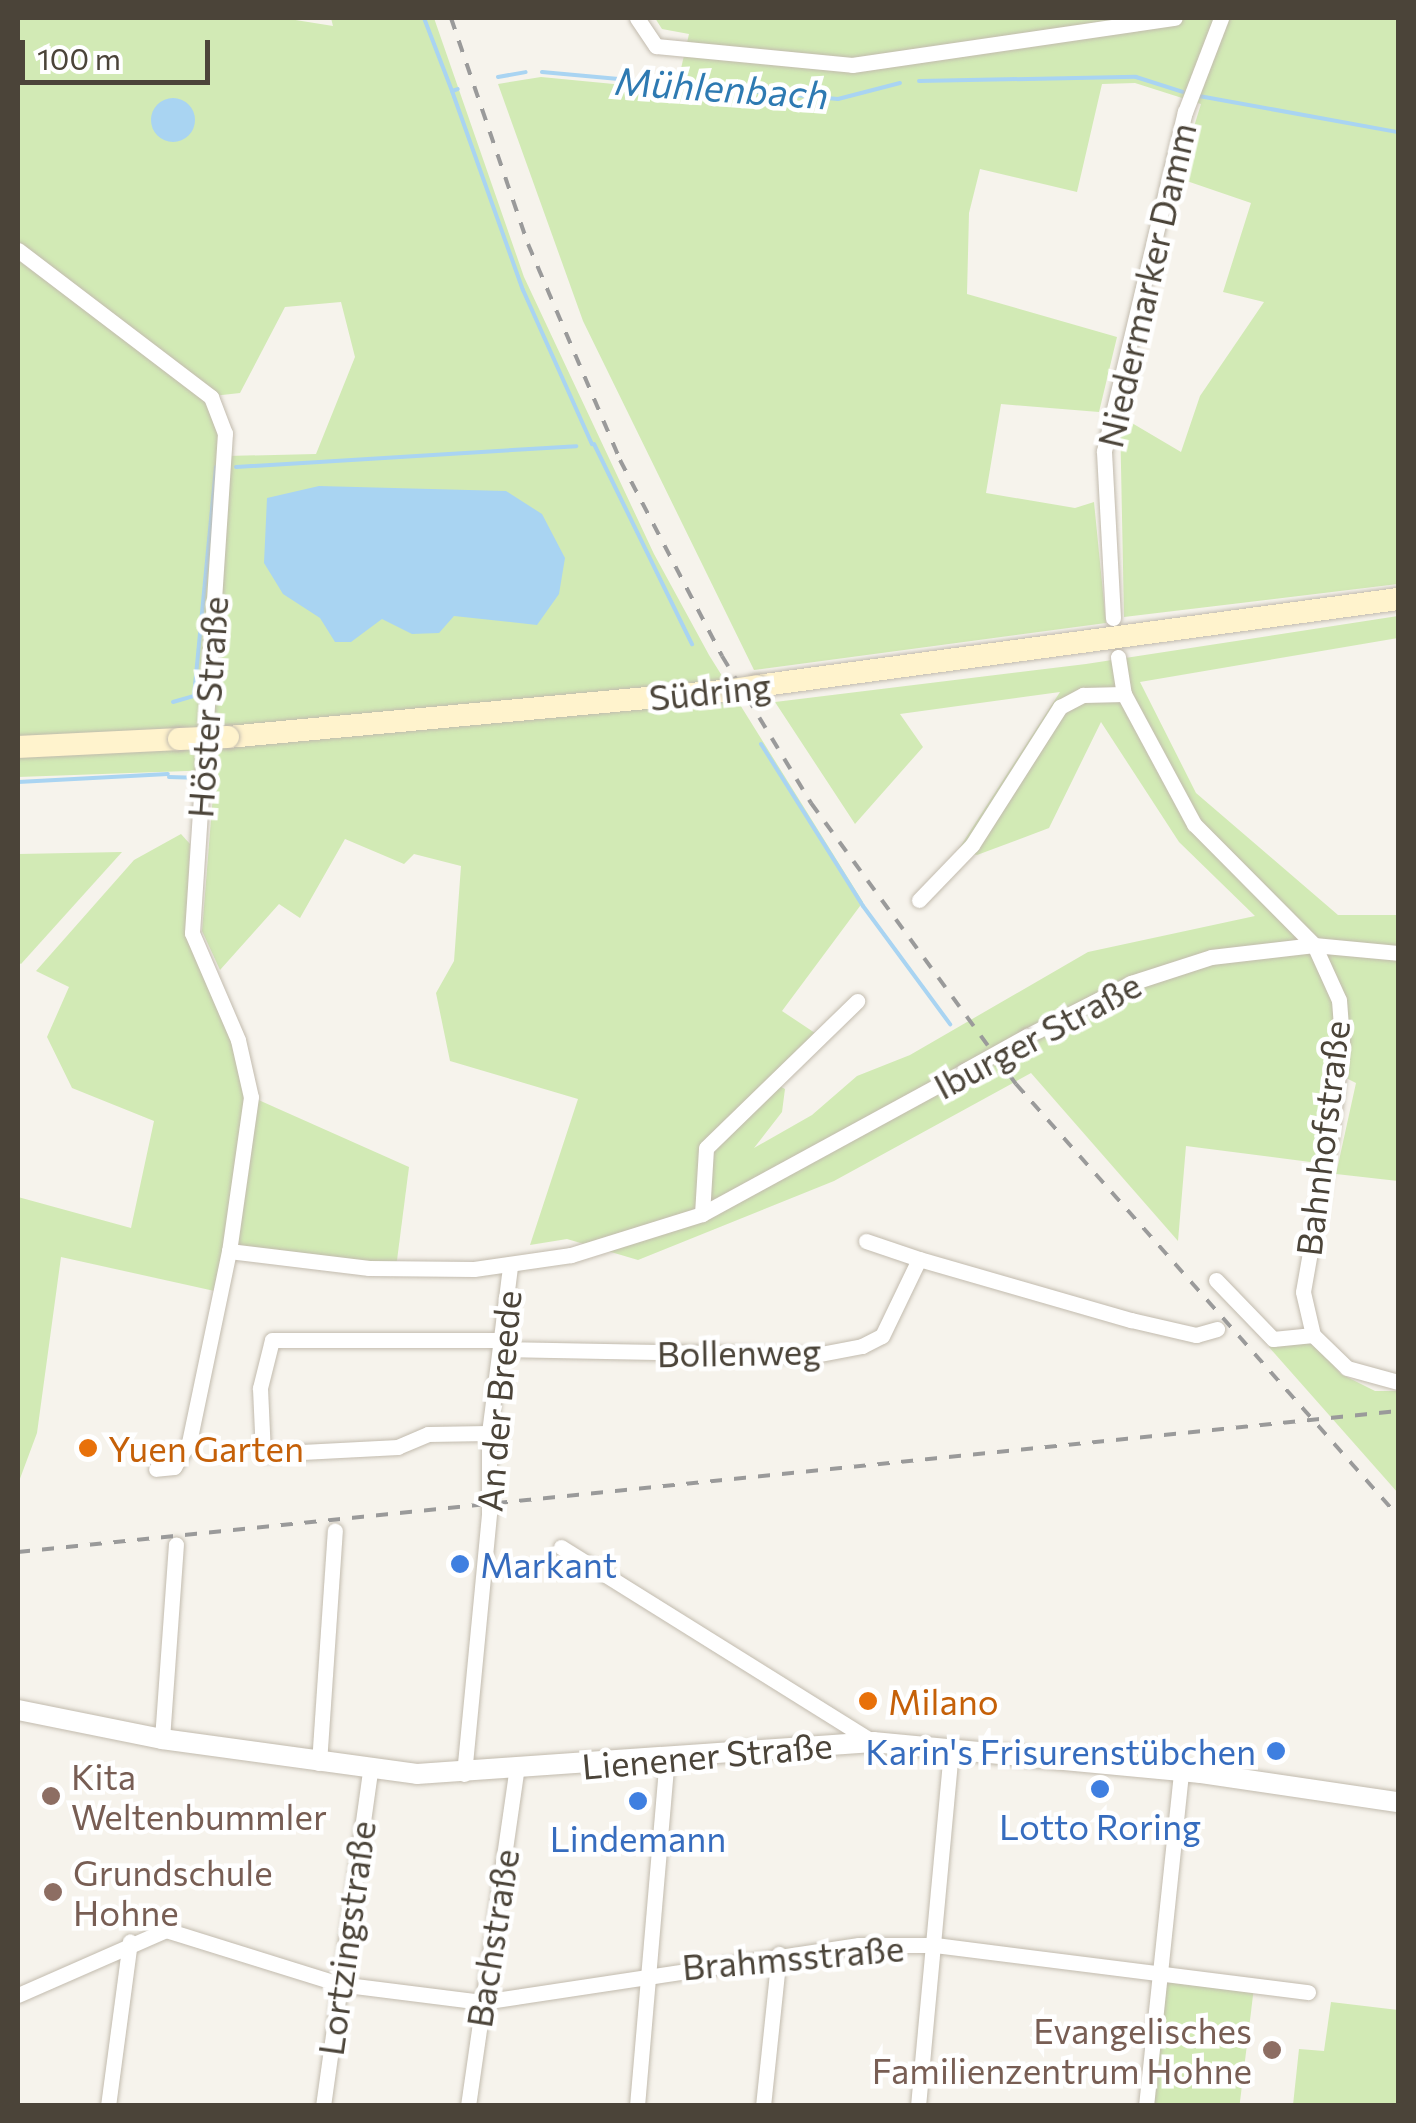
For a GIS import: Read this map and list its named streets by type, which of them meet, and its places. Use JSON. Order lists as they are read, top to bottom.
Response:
{
  "streets": {
    "main road": ["Südring"],
    "street": [
      "Niedermarker Damm",
      "Höster Straße",
      "Iburger Straße",
      "Bahnhofstraße",
      "Bollenweg",
      "An der Breede",
      "Lienener Straße",
      "Lortzingstraße",
      "Bachstraße",
      "Brahmsstraße"
    ]
  },
  "crossings": [
    ["Höster Straße", "Iburger Straße"],
    ["Iburger Straße", "Bahnhofstraße"],
    ["Iburger Straße", "An der Breede"],
    ["Bollenweg", "An der Breede"],
    ["An der Breede", "Lienener Straße"],
    ["Lienener Straße", "Lortzingstraße"],
    ["Lienener Straße", "Bachstraße"],
    ["Lortzingstraße", "Brahmsstraße"],
    ["Bachstraße", "Brahmsstraße"]
  ],
  "water": ["Mühlenbach"],
  "places": [
    "Yuen Garten",
    "Markant",
    "Milano",
    "Karin's Frisurenstübchen",
    "Lotto Roring",
    "Kita Weltenbummler",
    "Lindemann",
    "Grundschule Hohne",
    "Evangelisches Familienzentrum Hohne"
  ],
  "scale_bar": "100 m"
}
